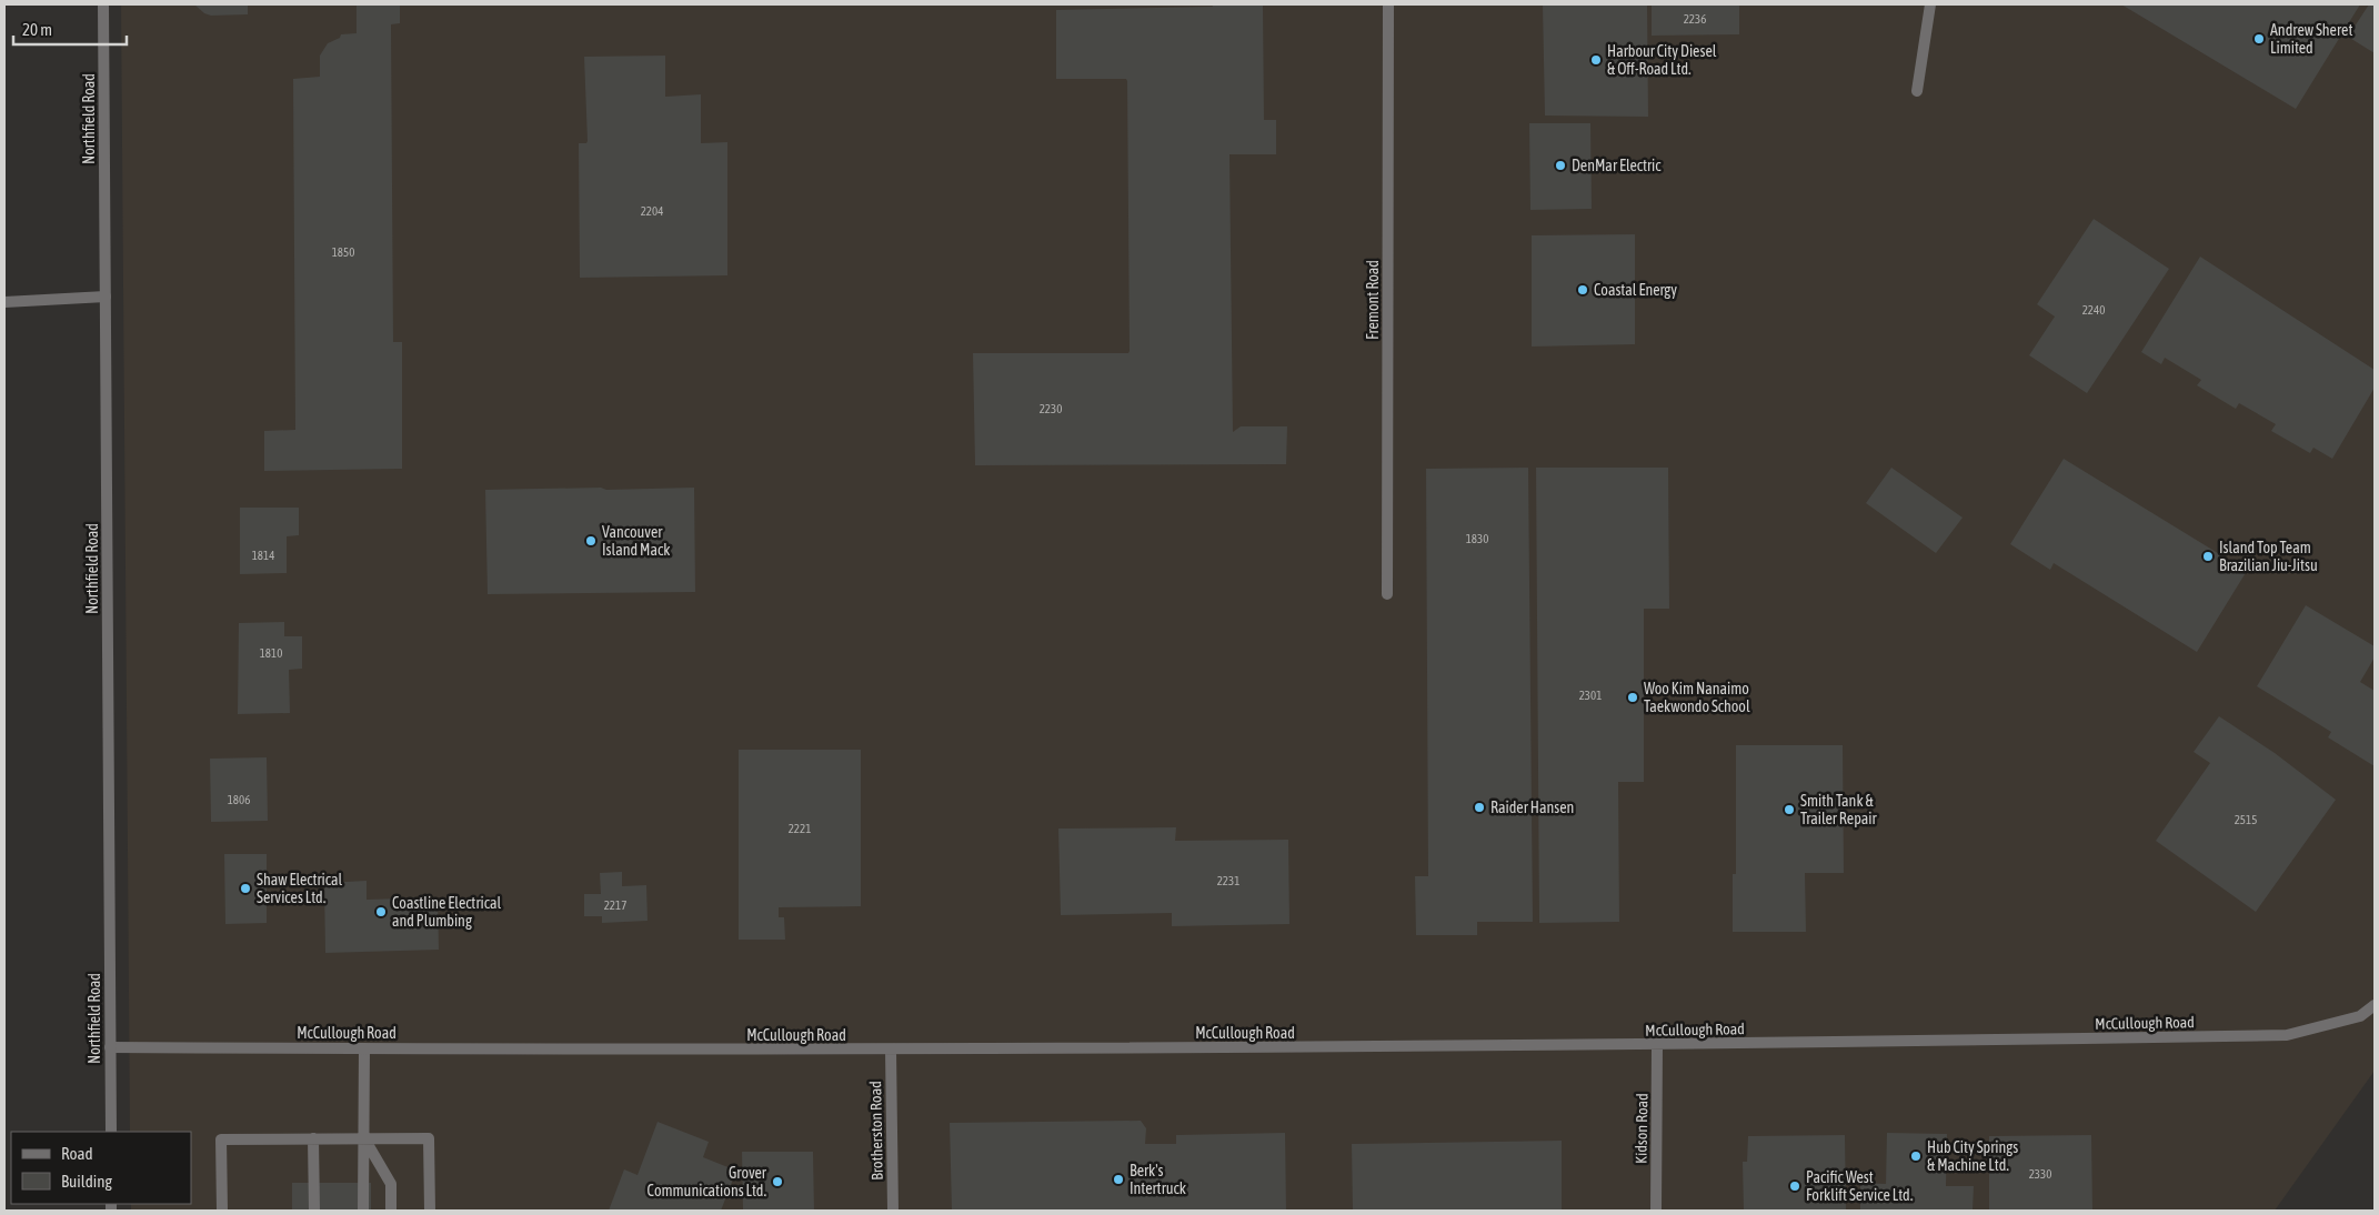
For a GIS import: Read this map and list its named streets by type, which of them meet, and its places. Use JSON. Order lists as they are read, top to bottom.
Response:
{
  "streets": {
    "street": [
      "Northfield Road",
      "Fremont Road",
      "McCullough Road",
      "Kidson Road",
      "Brotherston Road"
    ]
  },
  "crossings": [
    ["Northfield Road", "McCullough Road"],
    ["McCullough Road", "Kidson Road"],
    ["McCullough Road", "Brotherston Road"]
  ],
  "places": [
    "Andrew Sheret Limited",
    "Harbour City Diesel & Off-Road Ltd.",
    "DenMar Electric",
    "Coastal Energy",
    "Vancouver Island Mack",
    "Island Top Team Brazilian Jiu-Jitsu",
    "Woo Kim Nanaimo Taekwondo School",
    "Raider Hansen",
    "Smith Tank & Trailer Repair",
    "Shaw Electrical Services Ltd.",
    "Coastline Electrical and Plumbing",
    "Hub City Springs & Machine Ltd.",
    "Berk's Intertruck",
    "Grover Communications Ltd.",
    "Pacific West Forklift Service Ltd."
  ],
  "house_numbers": [
    "2236",
    "2204",
    "1850",
    "2240",
    "2230",
    "1830",
    "1814",
    "1810",
    "2301",
    "1806",
    "2515",
    "2221",
    "2231",
    "2217",
    "2330"
  ],
  "legend": ["Road", "Building"],
  "scale_bar": "20 m"
}
